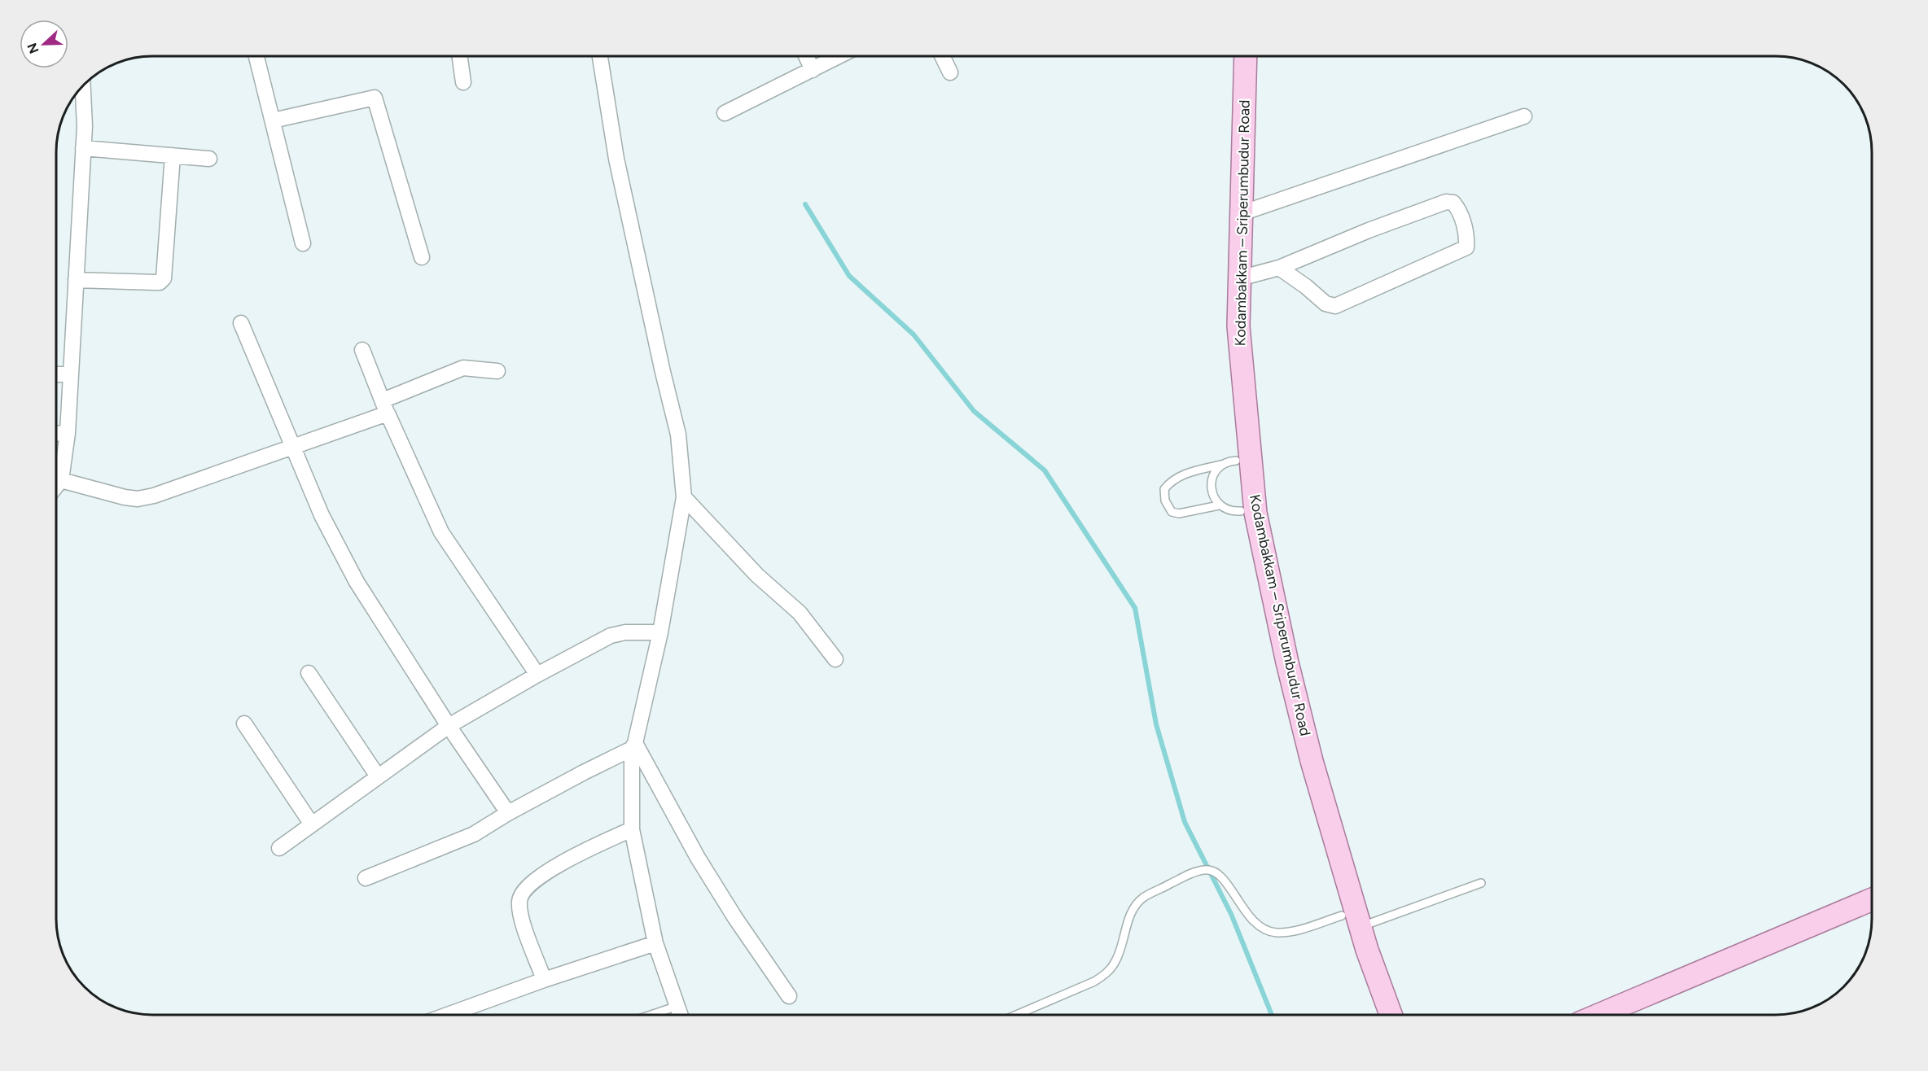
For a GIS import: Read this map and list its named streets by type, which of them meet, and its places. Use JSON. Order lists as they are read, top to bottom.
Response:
{
  "streets": {
    "main road": ["Kodambakkam – Sriperumbudur Road"]
  },
  "north": "left"
}
